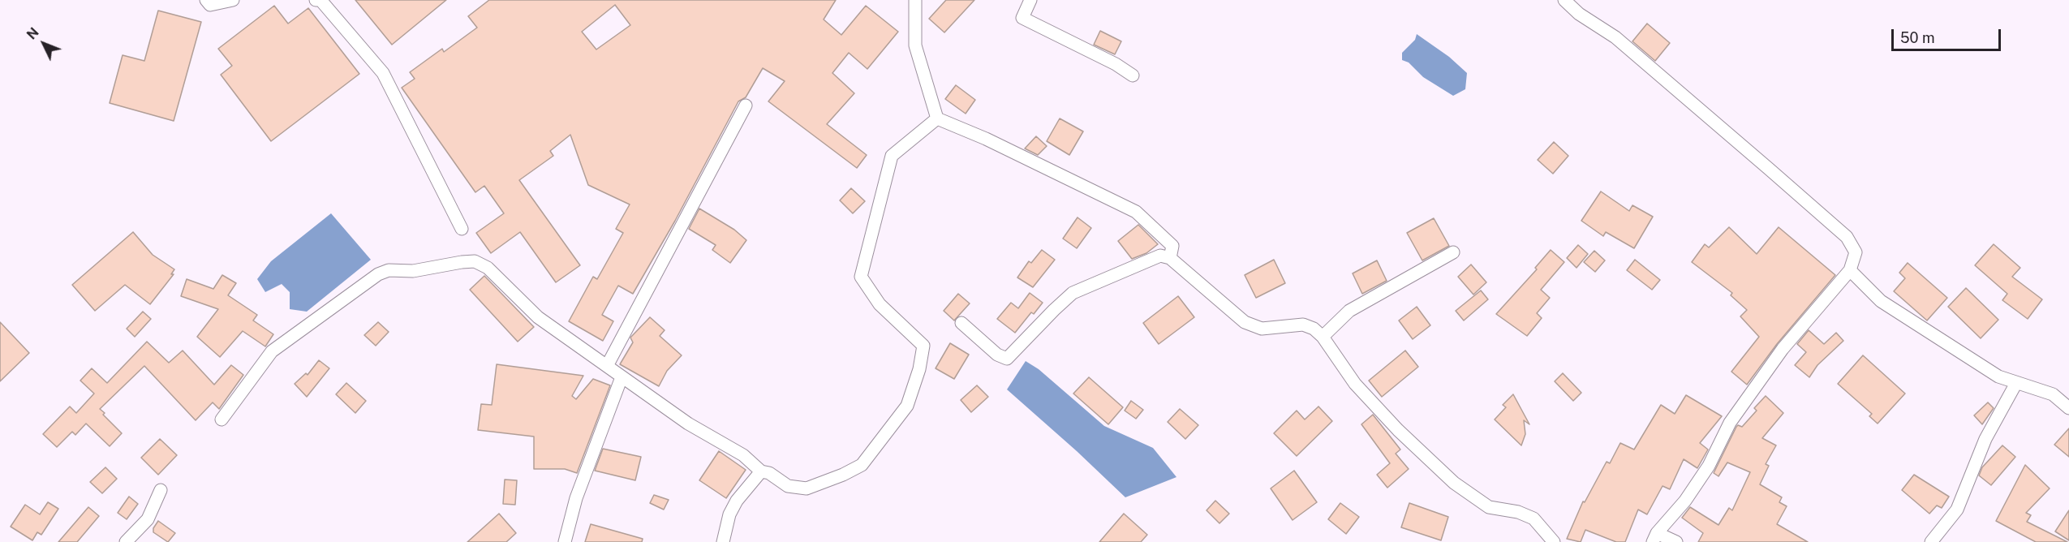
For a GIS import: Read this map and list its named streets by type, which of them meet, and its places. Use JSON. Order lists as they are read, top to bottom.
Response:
{
  "scale_bar": "50 m",
  "north": "top left"
}
